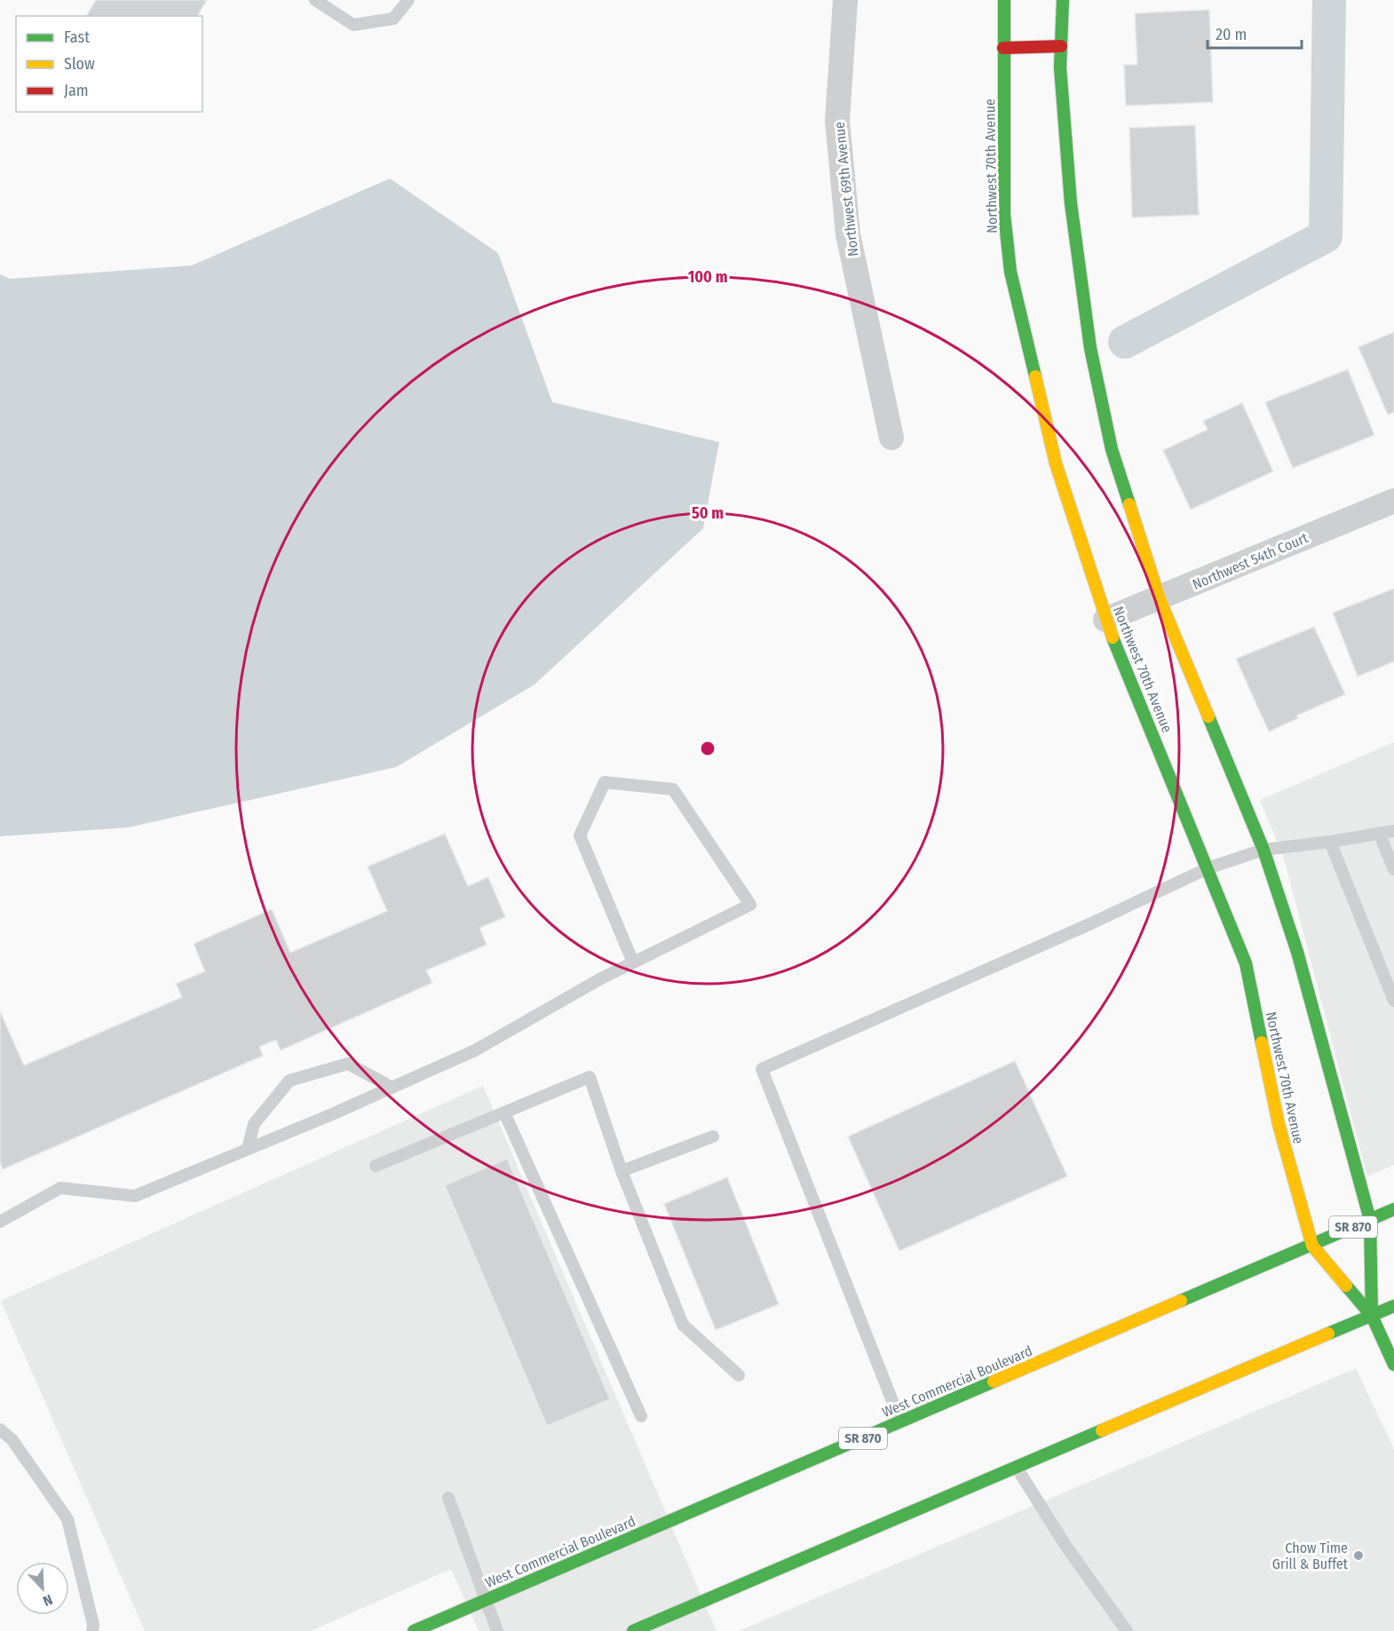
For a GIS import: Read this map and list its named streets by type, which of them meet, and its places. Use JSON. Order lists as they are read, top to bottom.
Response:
{
  "streets": {
    "main road": ["Northwest 70th Avenue", "SR 870", "West Commercial Boulevard"],
    "street": ["Northwest 69th Avenue", "Northwest 54th Court"]
  },
  "crossings": [
    ["Northwest 70th Avenue", "Northwest 54th Court"],
    ["Northwest 70th Avenue", "West Commercial Boulevard"]
  ],
  "places": ["Chow Time Grill & Buffet"],
  "legend": ["Fast", "Slow", "Jam"],
  "scale_bar": "20 m",
  "north": "bottom right",
  "rings": ["100 m", "50 m"]
}
